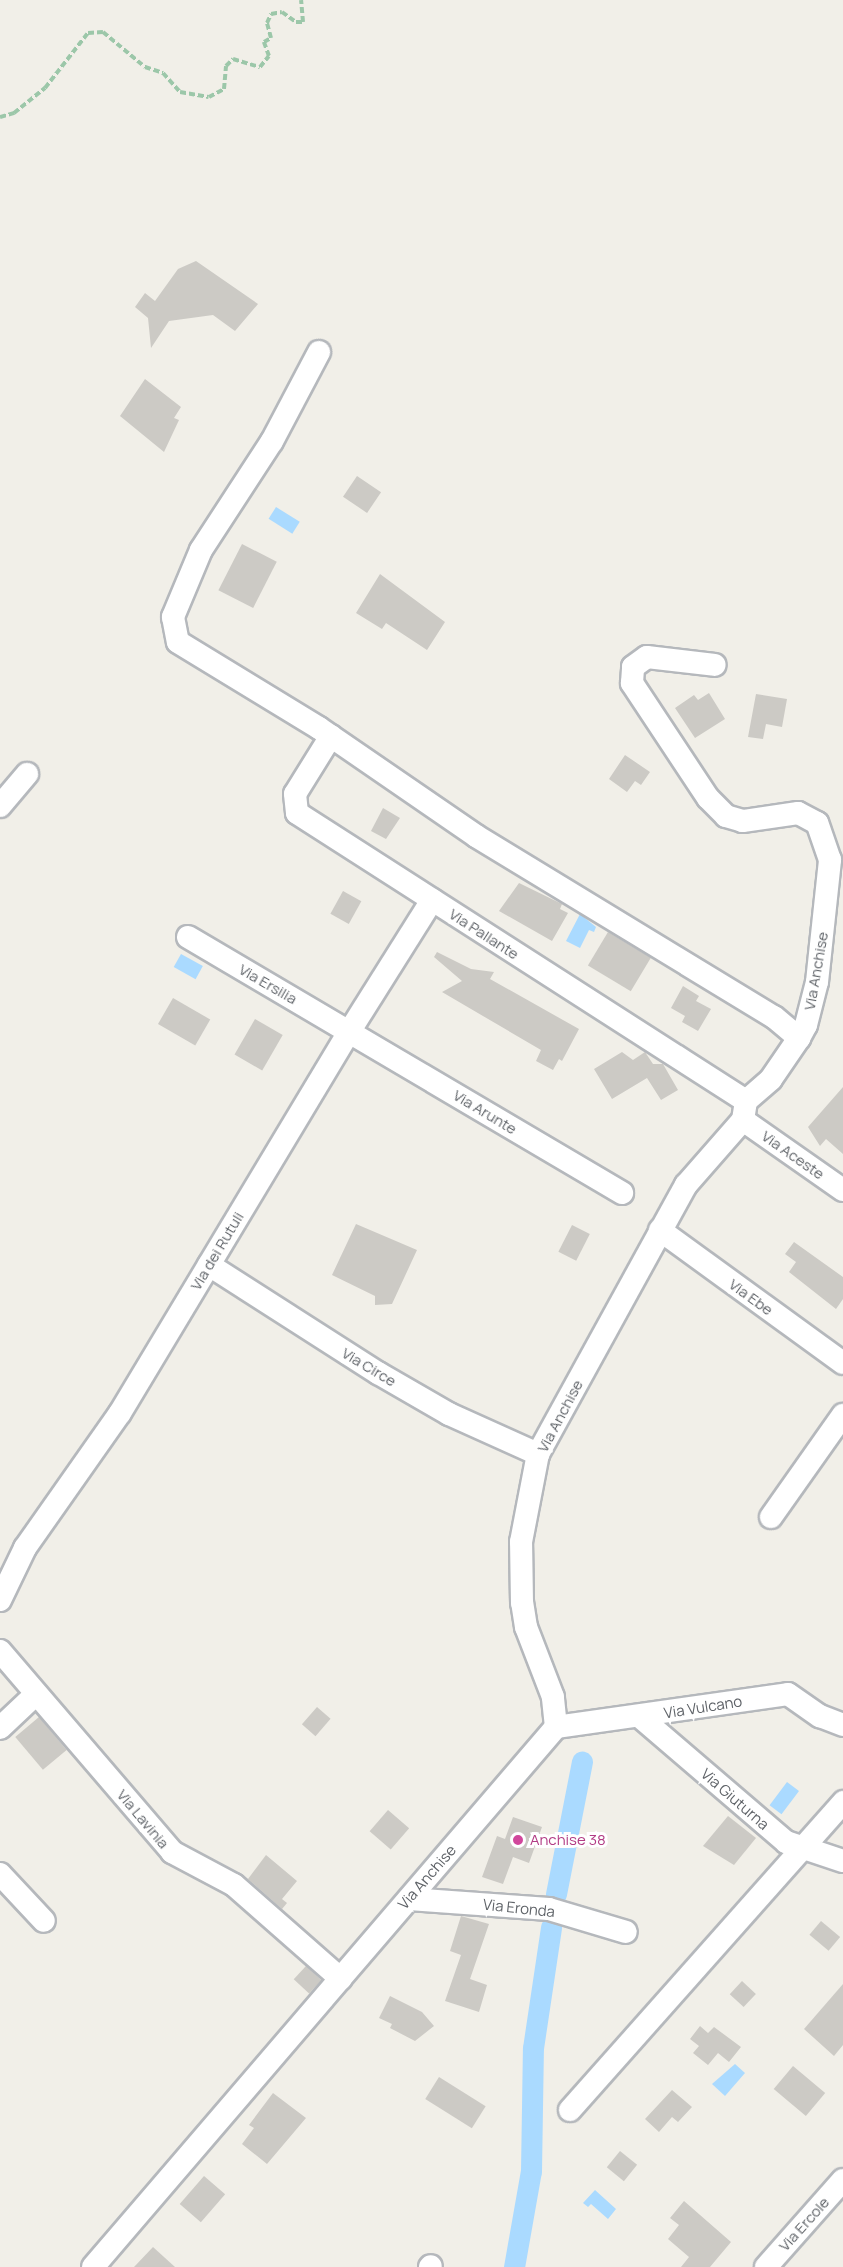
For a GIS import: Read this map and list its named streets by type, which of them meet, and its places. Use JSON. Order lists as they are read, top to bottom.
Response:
{
  "streets": {
    "street": [
      "Via Pallante",
      "Via Anchise",
      "Via Ersilia",
      "Via Arunte",
      "Via Aceste",
      "Via dei Rutuli",
      "Via Ebe",
      "Via Circe",
      "Via Vulcano",
      "Via Giuturna",
      "Via Lavinia",
      "Via Eronda",
      "Via Ercole"
    ]
  },
  "crossings": [
    ["Via Pallante", "Via Anchise"],
    ["Via Pallante", "Via Aceste"],
    ["Via Pallante", "Via dei Rutuli"],
    ["Via Anchise", "Via Aceste"],
    ["Via Anchise", "Via Ebe"],
    ["Via Anchise", "Via Circe"],
    ["Via Anchise", "Via Vulcano"],
    ["Via Anchise", "Via Lavinia"],
    ["Via Anchise", "Via Eronda"],
    ["Via Ersilia", "Via Arunte"],
    ["Via Ersilia", "Via dei Rutuli"],
    ["Via Arunte", "Via dei Rutuli"],
    ["Via dei Rutuli", "Via Circe"],
    ["Via Vulcano", "Via Giuturna"]
  ],
  "places": ["Anchise 38"]
}
